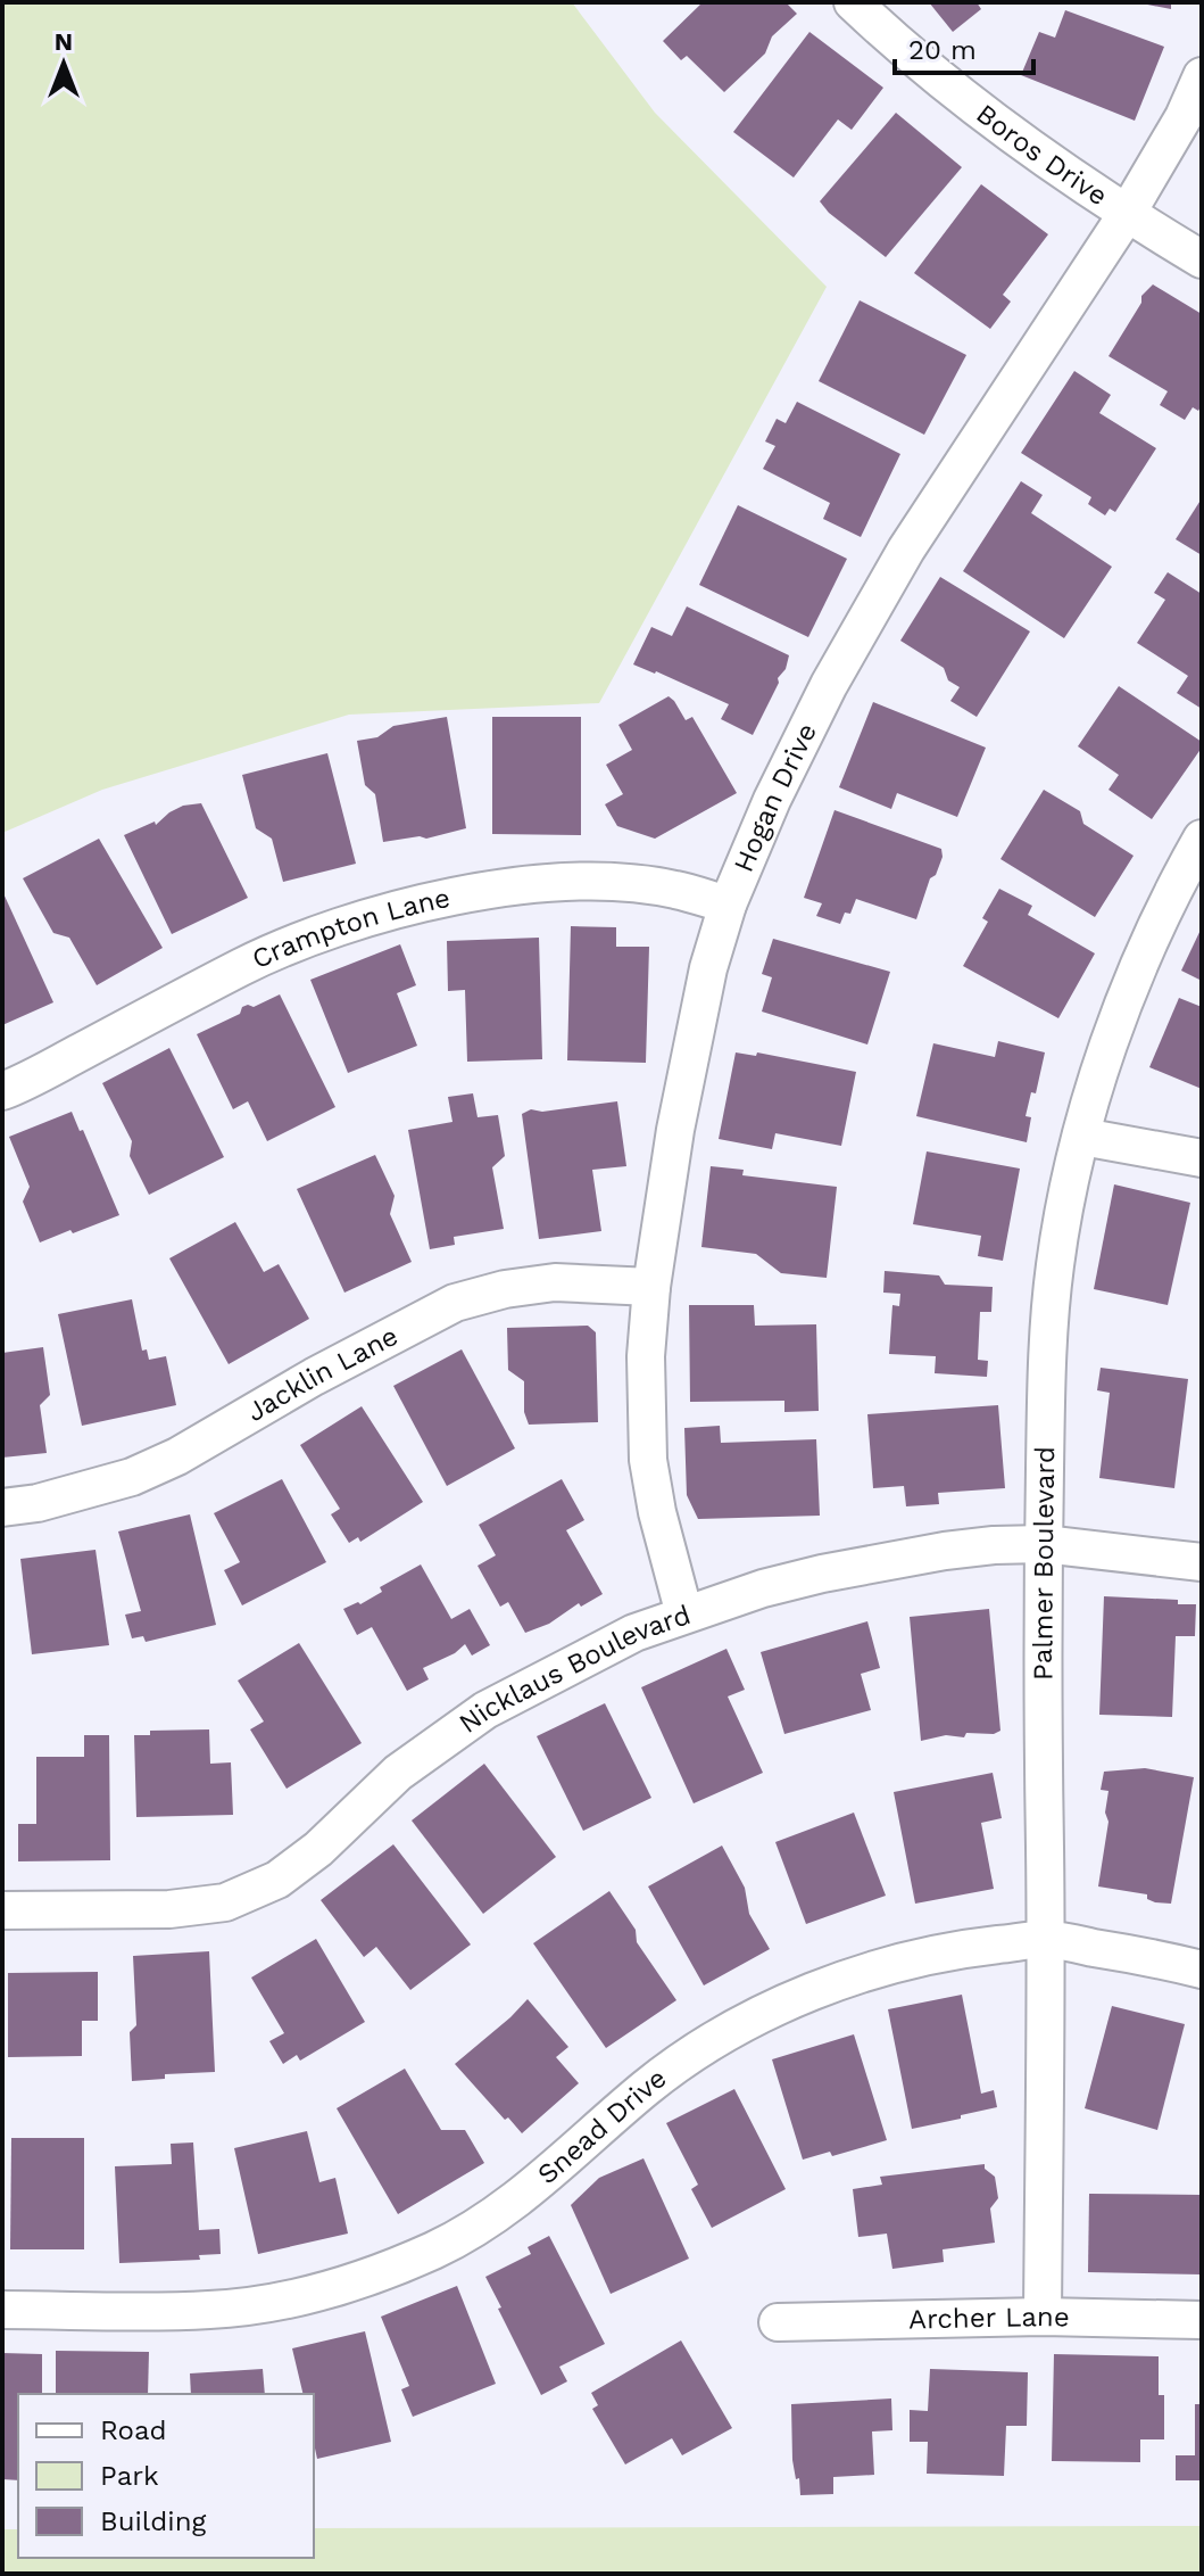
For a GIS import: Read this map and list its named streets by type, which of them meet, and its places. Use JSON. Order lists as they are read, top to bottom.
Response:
{
  "streets": {
    "street": [
      "Boros Drive",
      "Hogan Drive",
      "Crampton Lane",
      "Jacklin Lane",
      "Palmer Boulevard",
      "Nicklaus Boulevard",
      "Snead Drive",
      "Archer Lane"
    ]
  },
  "crossings": [
    ["Boros Drive", "Hogan Drive"],
    ["Hogan Drive", "Crampton Lane"],
    ["Hogan Drive", "Jacklin Lane"],
    ["Hogan Drive", "Nicklaus Boulevard"],
    ["Palmer Boulevard", "Nicklaus Boulevard"],
    ["Palmer Boulevard", "Snead Drive"],
    ["Palmer Boulevard", "Archer Lane"]
  ],
  "legend": ["Road", "Park", "Building"],
  "scale_bar": "20 m",
  "north": "top"
}
